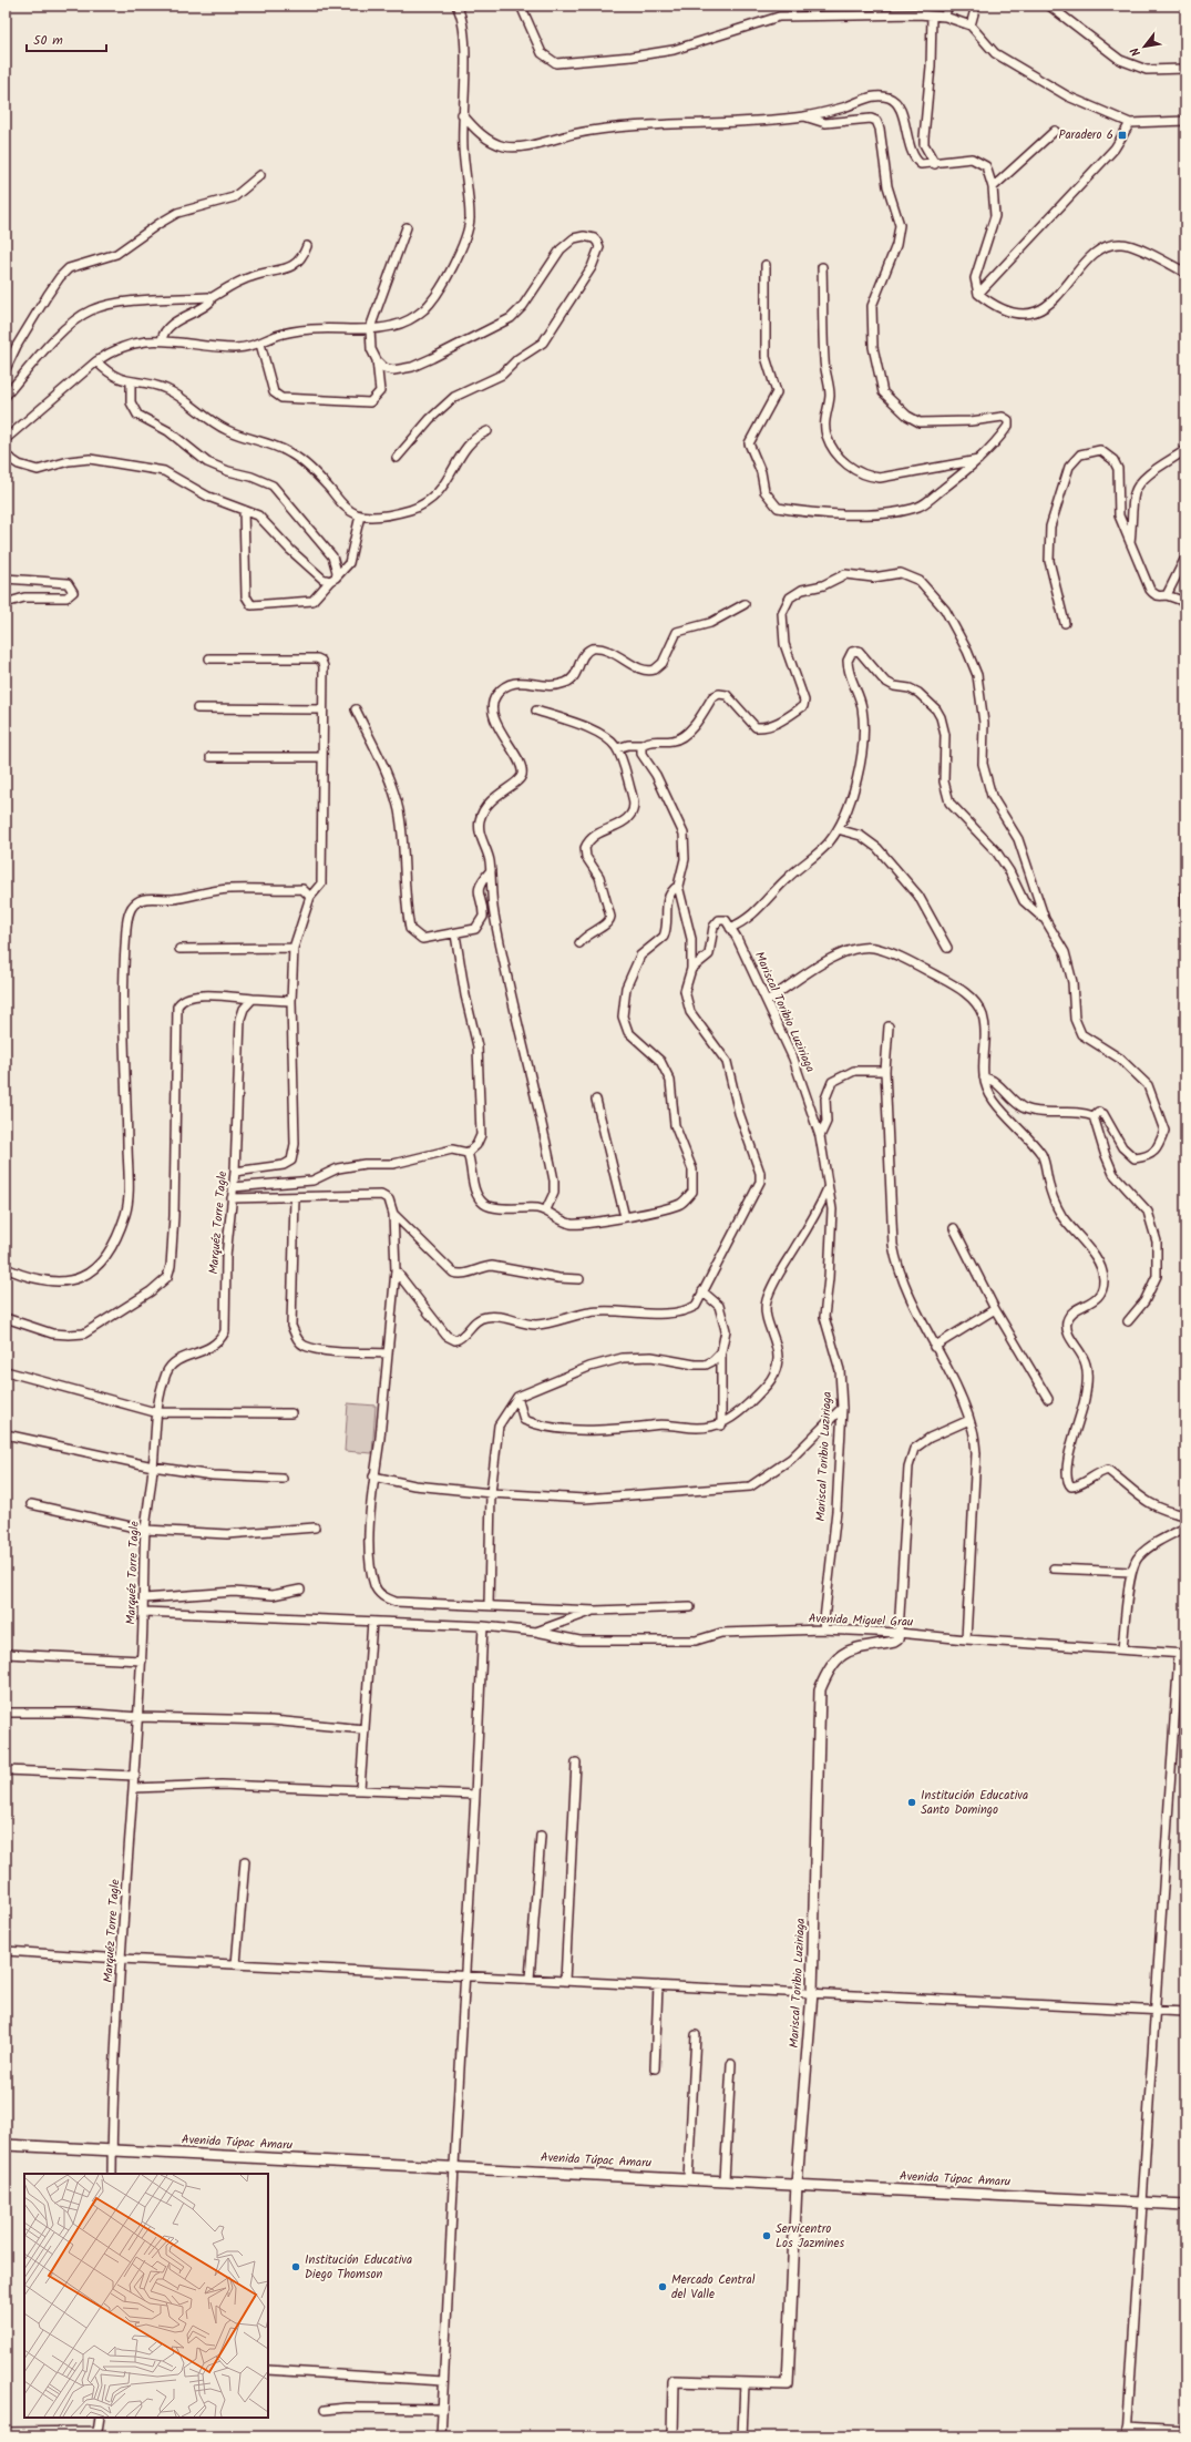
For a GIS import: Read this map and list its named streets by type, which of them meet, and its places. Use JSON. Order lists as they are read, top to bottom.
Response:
{
  "streets": {
    "street": [
      "Mariscal Toribio Luziriaga",
      "Marquéz Torre Tagle",
      "Avenida Miguel Grau",
      "Avenida Túpac Amaru"
    ]
  },
  "crossings": [
    ["Mariscal Toribio Luziriaga", "Avenida Miguel Grau"],
    ["Mariscal Toribio Luziriaga", "Avenida Túpac Amaru"],
    ["Marquéz Torre Tagle", "Avenida Miguel Grau"],
    ["Marquéz Torre Tagle", "Avenida Túpac Amaru"]
  ],
  "places": {
    "transit": ["Paradero 6"],
    "other": [
      "Institución Educativa Santo Domingo",
      "Servicentro Los Jazmines",
      "Institución Educativa Diego Thomson",
      "Mercado Central del Valle"
    ]
  },
  "scale_bar": "50 m",
  "north": "bottom left"
}
